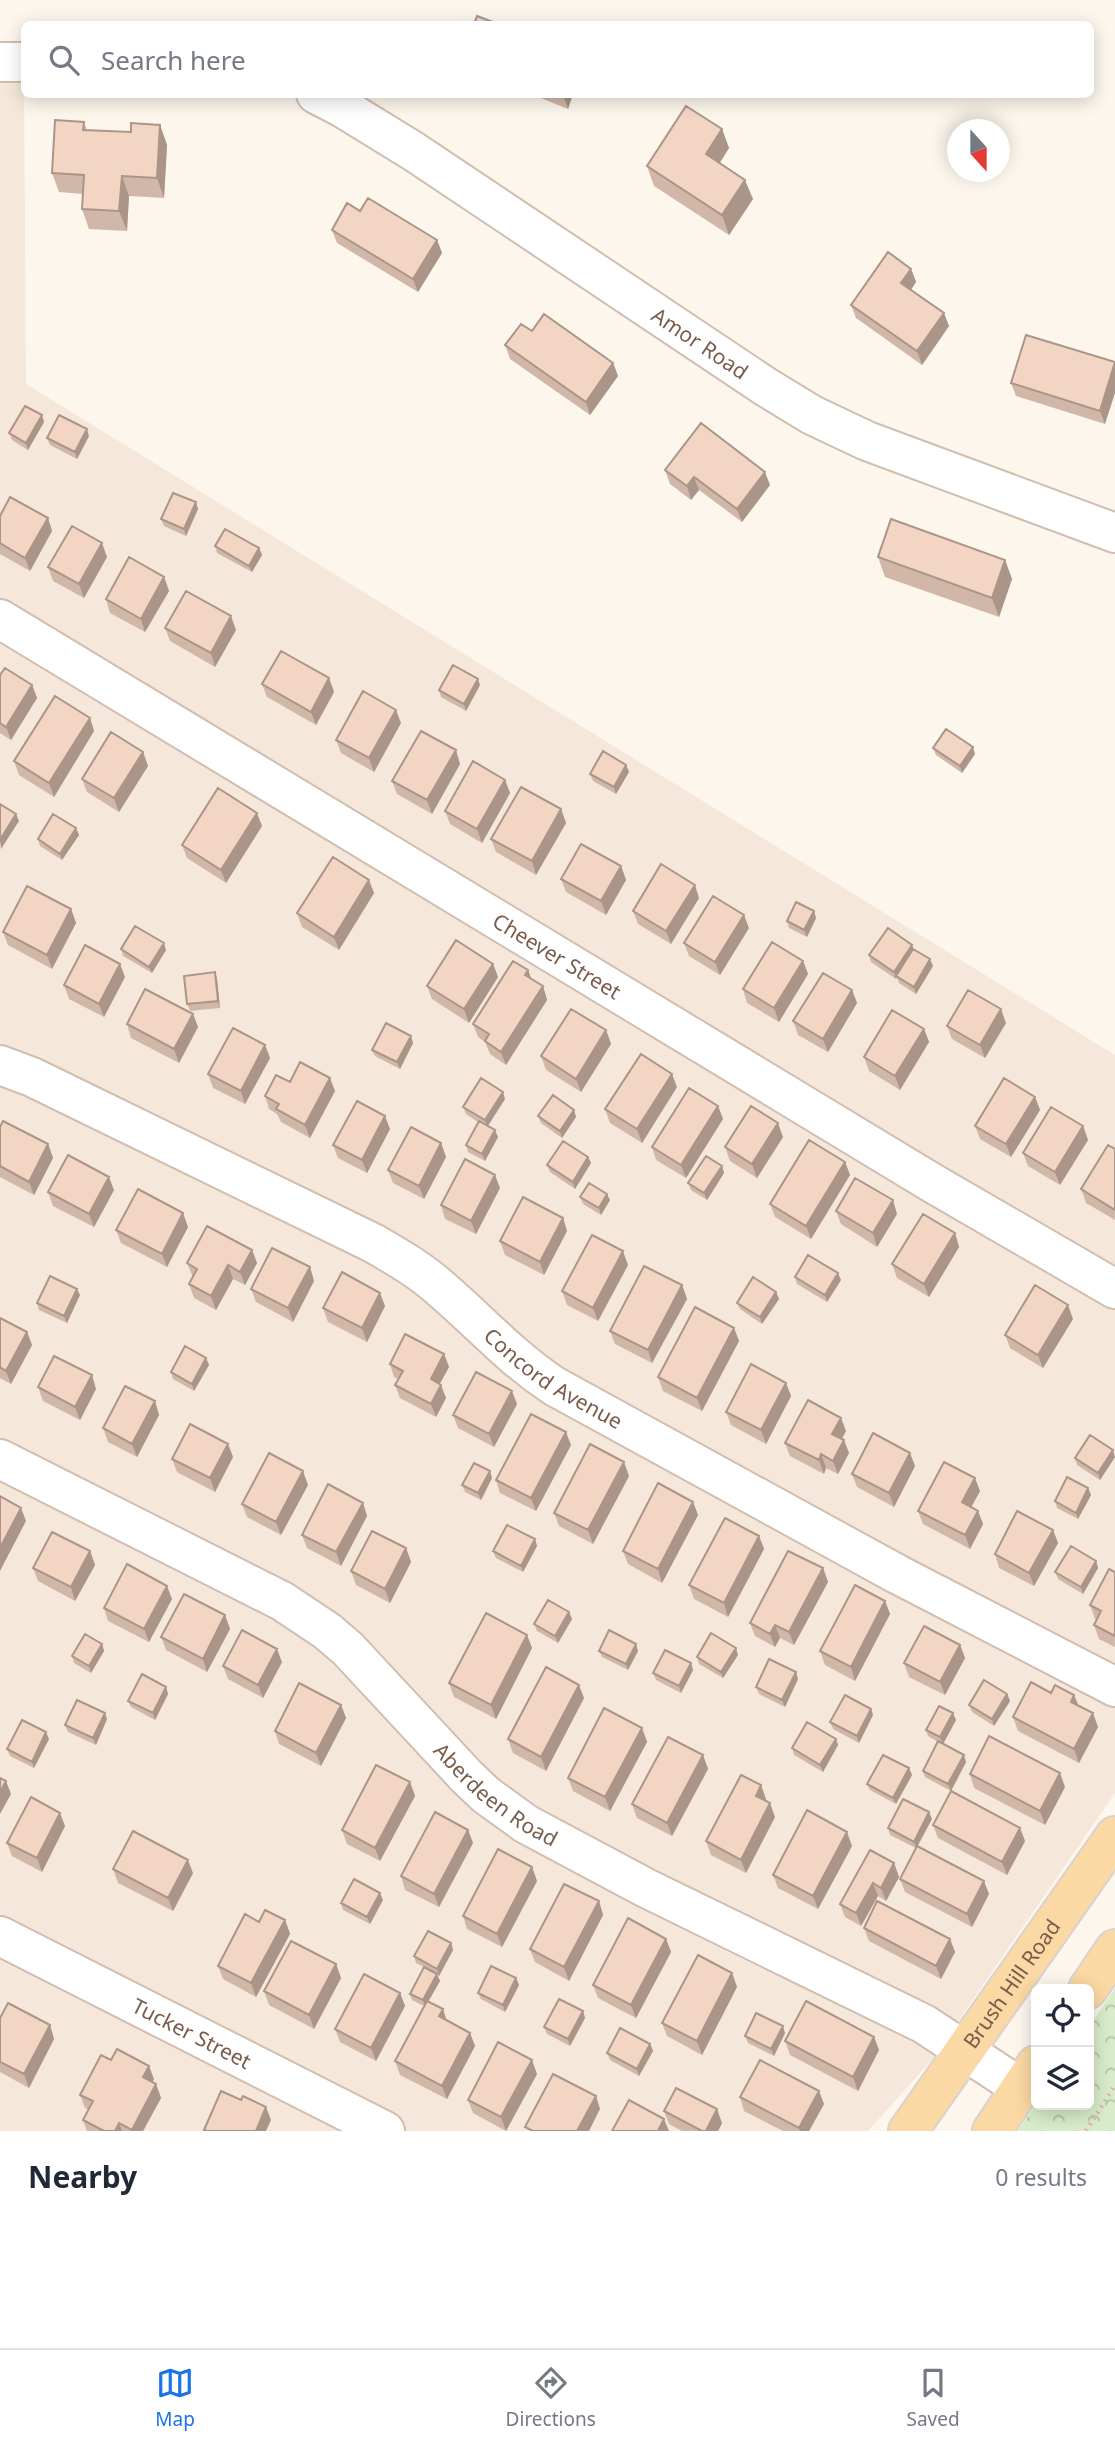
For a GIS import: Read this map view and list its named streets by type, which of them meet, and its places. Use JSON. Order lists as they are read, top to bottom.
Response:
{
  "streets": {
    "main road": ["Brush Hill Road"],
    "street": [
      "Amor Road",
      "Cheever Street",
      "Concord Avenue",
      "Aberdeen Road",
      "Tucker Street"
    ]
  },
  "crossings": [
    ["Aberdeen Road", "Brush Hill Road"]
  ],
  "north": "bottom",
  "page": {
    "search": "Search here",
    "heading": ["Nearby", "0 results"],
    "nav": ["Map", "Directions", "Saved"]
  }
}
